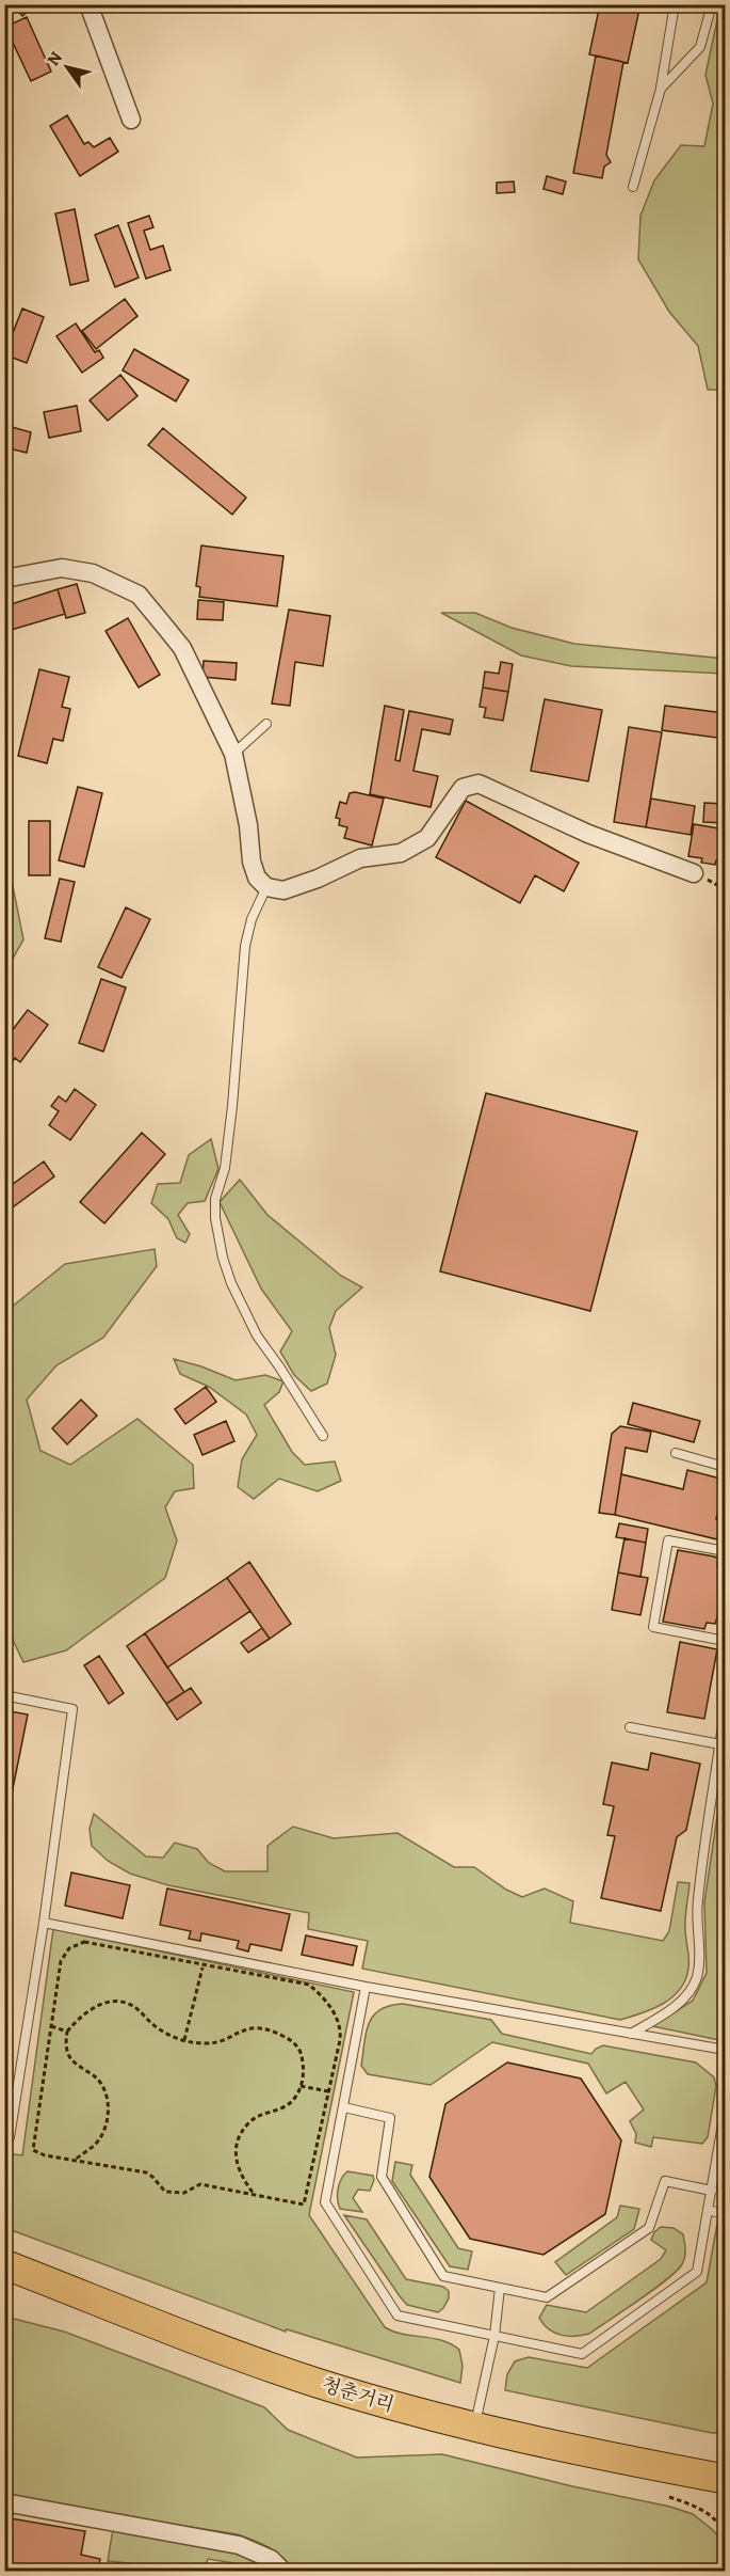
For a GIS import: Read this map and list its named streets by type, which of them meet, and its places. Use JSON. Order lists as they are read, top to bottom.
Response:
{
  "streets": {
    "main road": ["청춘거리"]
  },
  "north": "top left"
}
